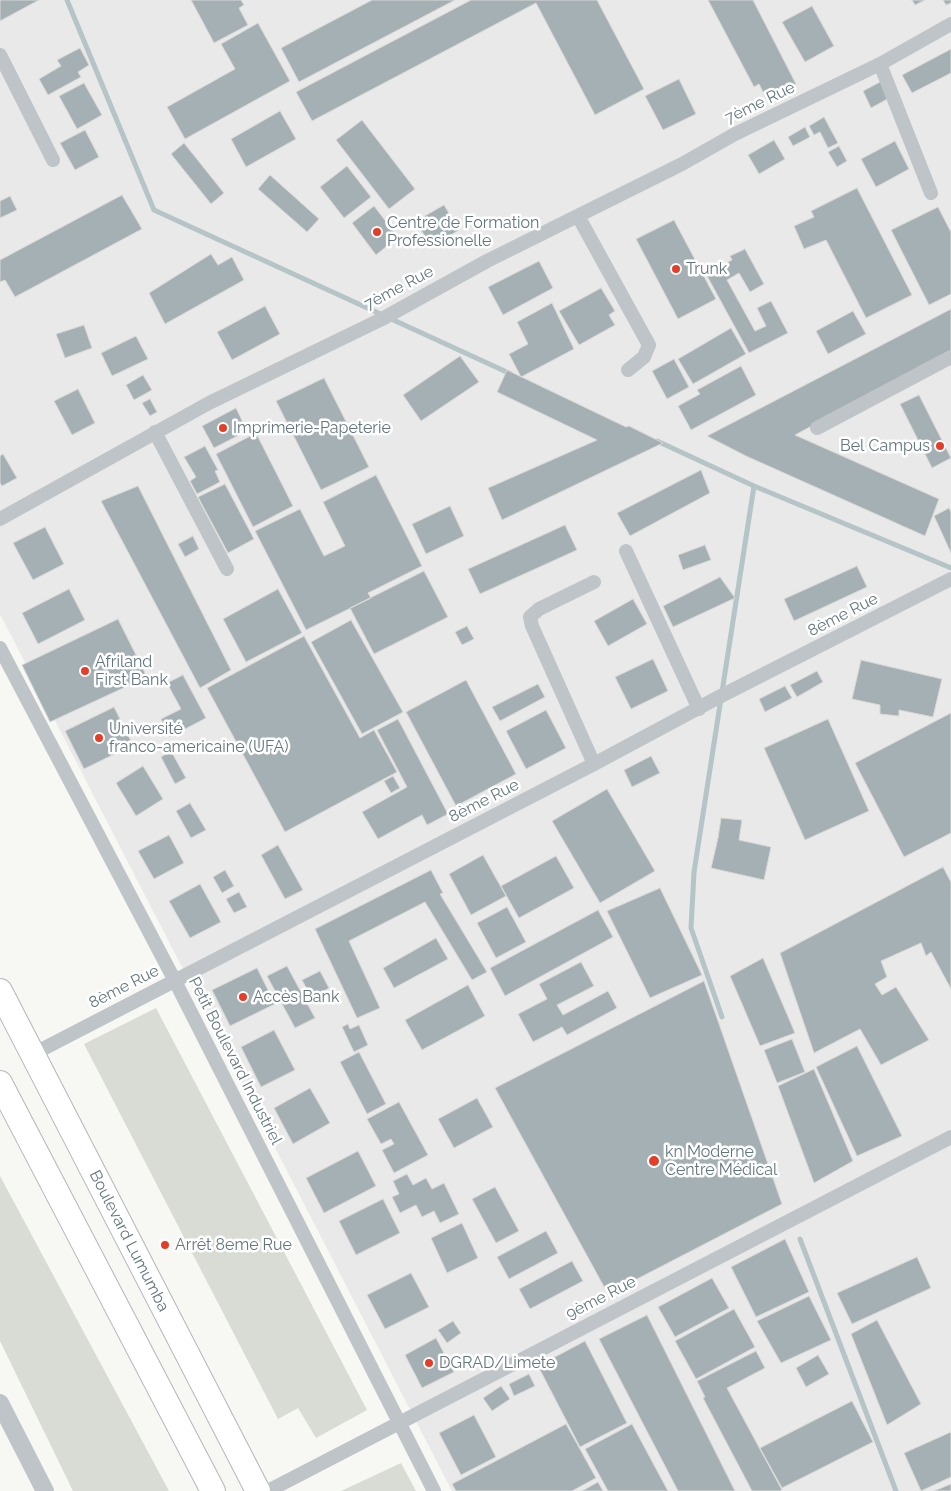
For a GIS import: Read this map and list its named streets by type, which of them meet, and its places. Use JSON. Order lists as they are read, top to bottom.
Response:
{
  "streets": {
    "highway": ["Boulevard Lumumba"],
    "street": [
      "7ème Rue",
      "8ème Rue",
      "Petit Boulevard Industriel",
      "9ème Rue"
    ]
  },
  "crossings": [
    ["8ème Rue", "Petit Boulevard Industriel"],
    ["8ème Rue", "Boulevard Lumumba"],
    ["Petit Boulevard Industriel", "9ème Rue"]
  ],
  "places": [
    "Centre de Formation Professionelle",
    "Trunk",
    "Imprimerie-Papeterie",
    "Bel Campus",
    "Afriland First Bank",
    "Université franco-americaine (UFA)",
    "Accès Bank",
    "kn Moderne Centre Médical",
    "Arrêt 8eme Rue",
    "DGRAD/Limete"
  ]
}
